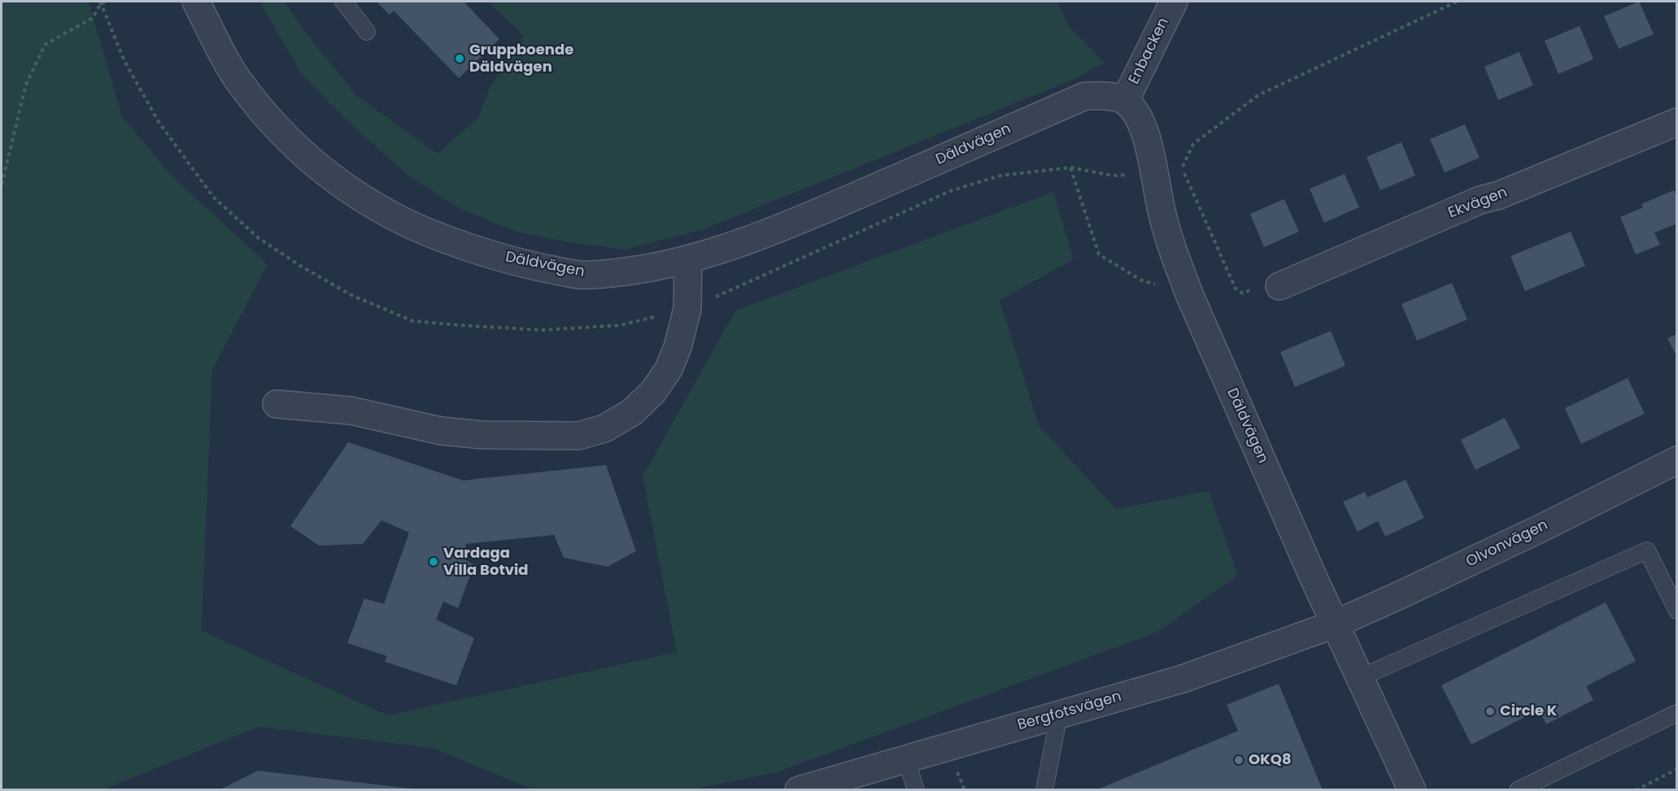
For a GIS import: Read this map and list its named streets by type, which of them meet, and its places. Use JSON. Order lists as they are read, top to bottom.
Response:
{
  "streets": {
    "street": [
      "Enbacken",
      "Däldvägen",
      "Ekvägen",
      "Olvonvägen",
      "Bergfotsvägen"
    ]
  },
  "crossings": [
    ["Enbacken", "Däldvägen"],
    ["Däldvägen", "Olvonvägen"],
    ["Däldvägen", "Bergfotsvägen"],
    ["Olvonvägen", "Bergfotsvägen"]
  ],
  "places": [
    "Gruppboende Däldvägen",
    "Vardaga Villa Botvid",
    "Circle K",
    "OKQ8"
  ]
}
